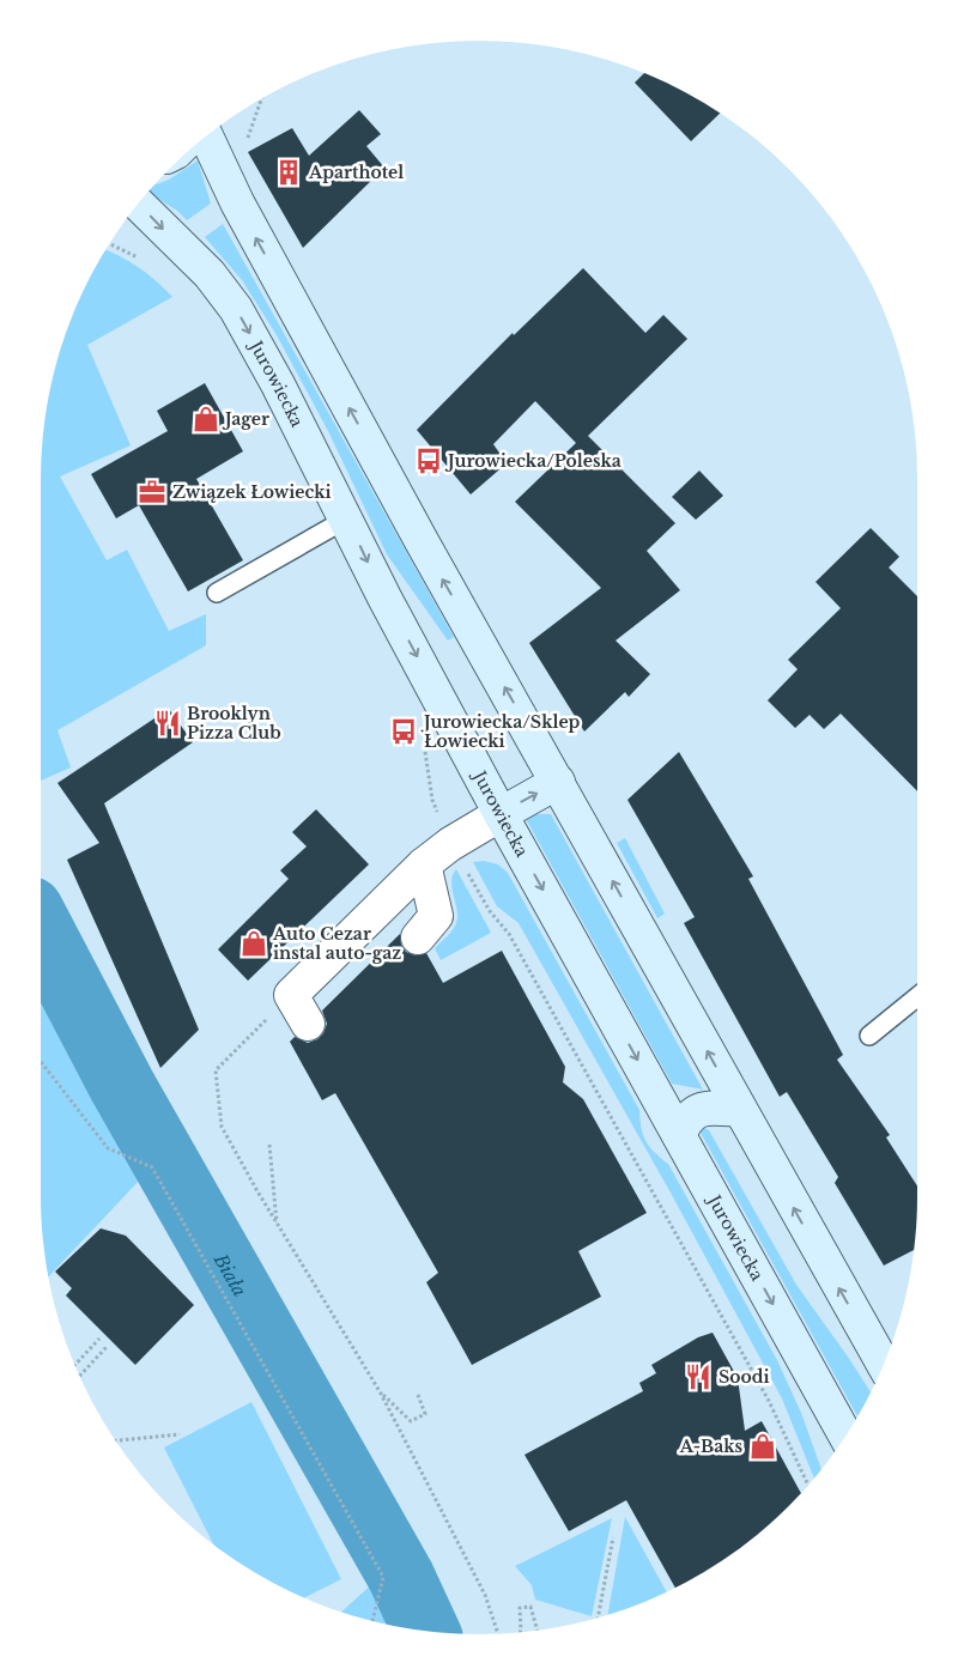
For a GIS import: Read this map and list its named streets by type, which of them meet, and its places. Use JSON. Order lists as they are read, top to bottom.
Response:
{
  "streets": {
    "street": ["Jurowiecka"]
  },
  "water": ["Biała"],
  "places": {
    "building": ["Aparthotel"],
    "shop": ["Jager", "Auto Cezar instal auto-gaz", "A-Baks"],
    "bus stop": ["Jurowiecka/Poleska", "Jurowiecka/Sklep Łowiecki"],
    "office": ["Związek Łowiecki"],
    "restaurant": ["Brooklyn Pizza Club", "Soodi"]
  }
}
